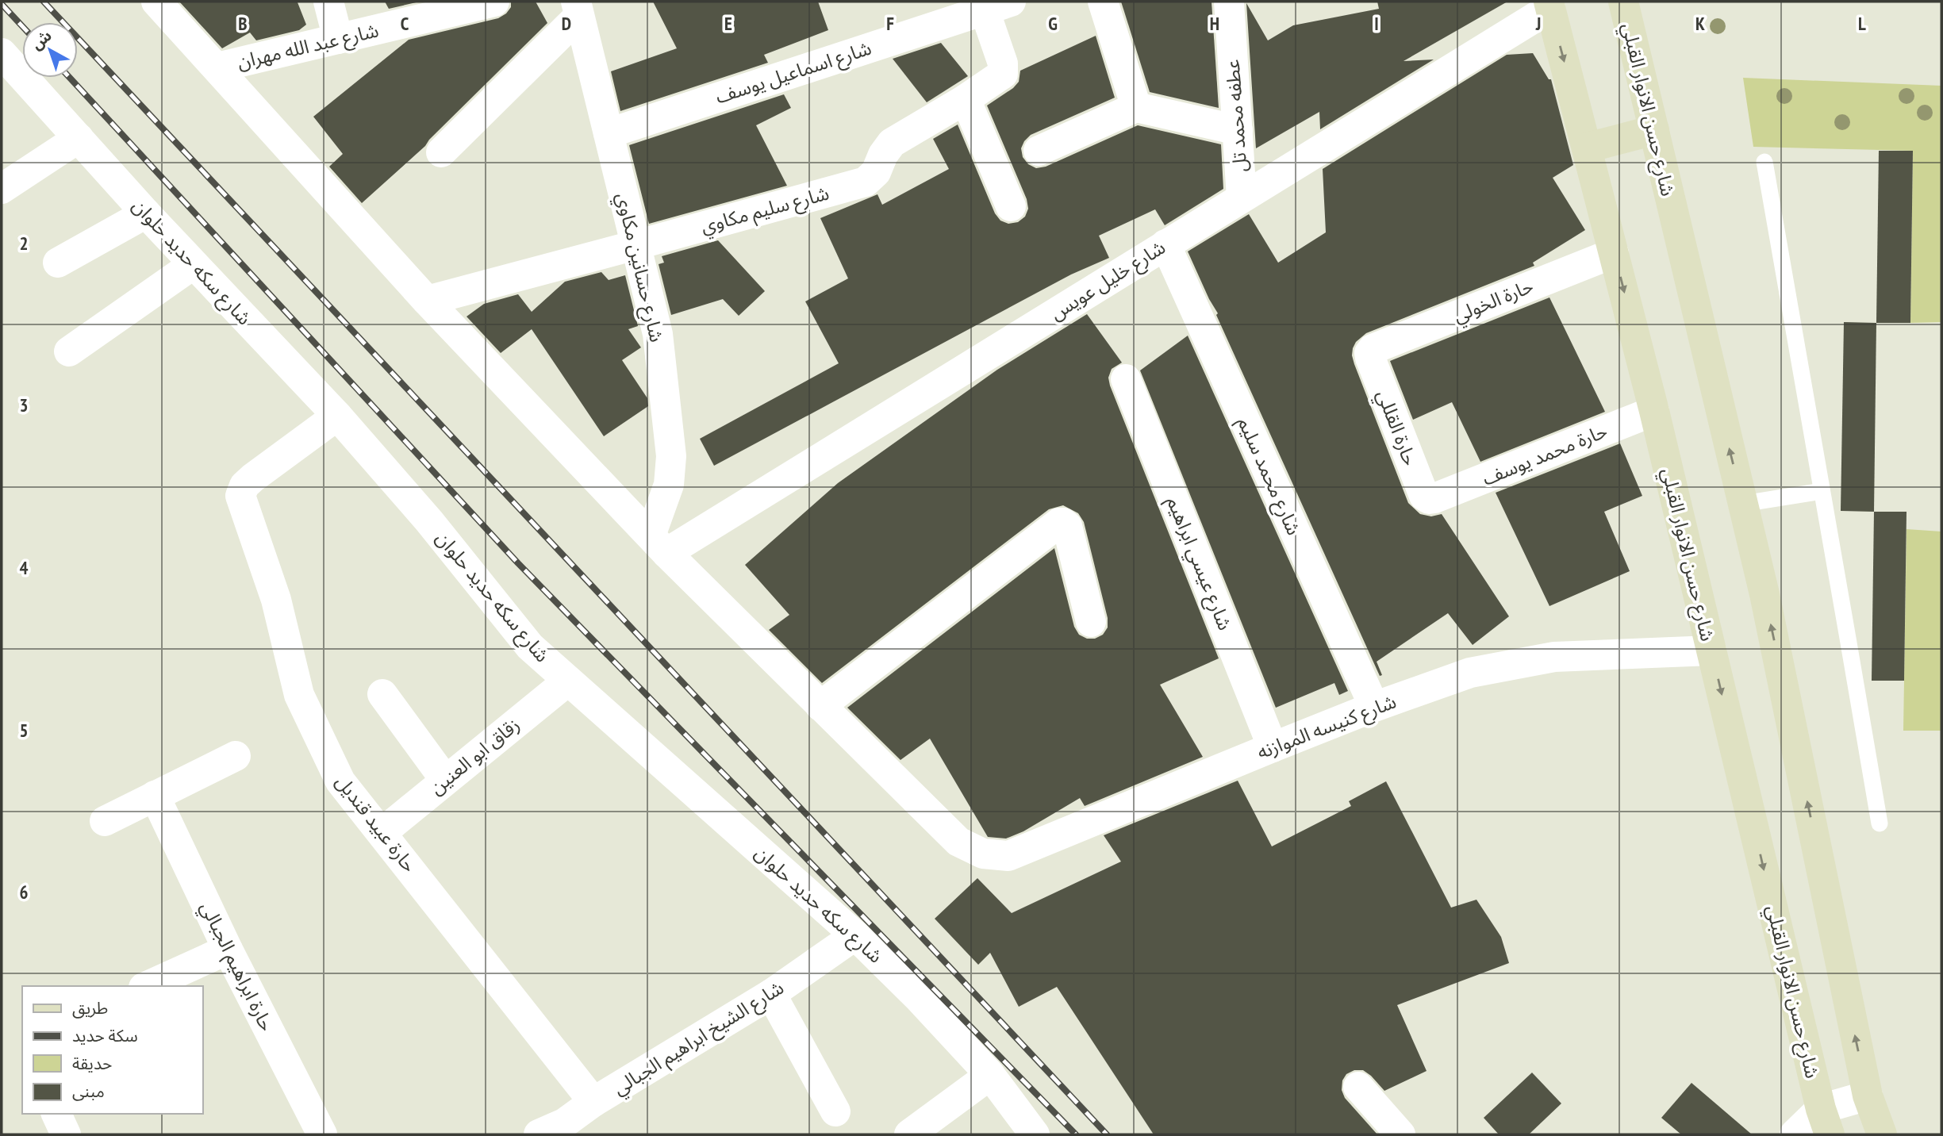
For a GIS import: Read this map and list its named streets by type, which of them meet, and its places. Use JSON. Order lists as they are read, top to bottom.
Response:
{
  "streets": {
    "main road": ["شارع حسن الانوار القبلي"],
    "street": [
      "شارع عبد الله مهران",
      "شارع اسماعيل يوسف",
      "عطفه محمد تل",
      "شارع سليم مكاوي",
      "شارع سكه حديد حلوان",
      "شارع حسانين مكاوي",
      "شارع خليل عويس",
      "حارة الخولي",
      "حارة القللي",
      "حارة محمد يوسف",
      "شارع محمد سليم",
      "شارع عيسي ابراهيم",
      "شارع كنيسه الموازنه",
      "زقاق ابو العنين",
      "حارة عبيد قنديل",
      "حارة ابراهيم الجبالي",
      "شارع الشيخ ابراهيم الجبالي"
    ]
  },
  "crossings": [
    ["شارع اسماعيل يوسف", "شارع سليم مكاوي"],
    ["شارع اسماعيل يوسف", "شارع حسانين مكاوي"],
    ["شارع حسن الانوار القبلي", "شارع خليل عويس"],
    ["شارع حسن الانوار القبلي", "حارة الخولي"],
    ["شارع حسن الانوار القبلي", "حارة محمد يوسف"],
    ["شارع حسن الانوار القبلي", "شارع كنيسه الموازنه"],
    ["عطفه محمد تل", "شارع خليل عويس"],
    ["شارع سليم مكاوي", "شارع حسانين مكاوي"],
    ["شارع سكه حديد حلوان", "زقاق ابو العنين"],
    ["شارع سكه حديد حلوان", "حارة عبيد قنديل"],
    ["شارع سكه حديد حلوان", "شارع الشيخ ابراهيم الجبالي"],
    ["شارع حسانين مكاوي", "شارع خليل عويس"],
    ["شارع خليل عويس", "شارع محمد سليم"],
    ["حارة الخولي", "حارة القللي"],
    ["حارة القللي", "حارة محمد يوسف"],
    ["شارع محمد سليم", "شارع كنيسه الموازنه"],
    ["شارع عيسي ابراهيم", "شارع كنيسه الموازنه"],
    ["زقاق ابو العنين", "حارة عبيد قنديل"],
    ["حارة عبيد قنديل", "شارع الشيخ ابراهيم الجبالي"]
  ],
  "legend": [
    "طريق",
    "سكة حديد",
    "حديقة",
    "مبنى"
  ],
  "north": "top left",
  "grid": {
    "columns": [
      "B",
      "C",
      "D",
      "E",
      "F",
      "G",
      "H",
      "I",
      "J",
      "K",
      "L"
    ],
    "rows": [
      "2",
      "3",
      "4",
      "5",
      "6"
    ]
  }
}
